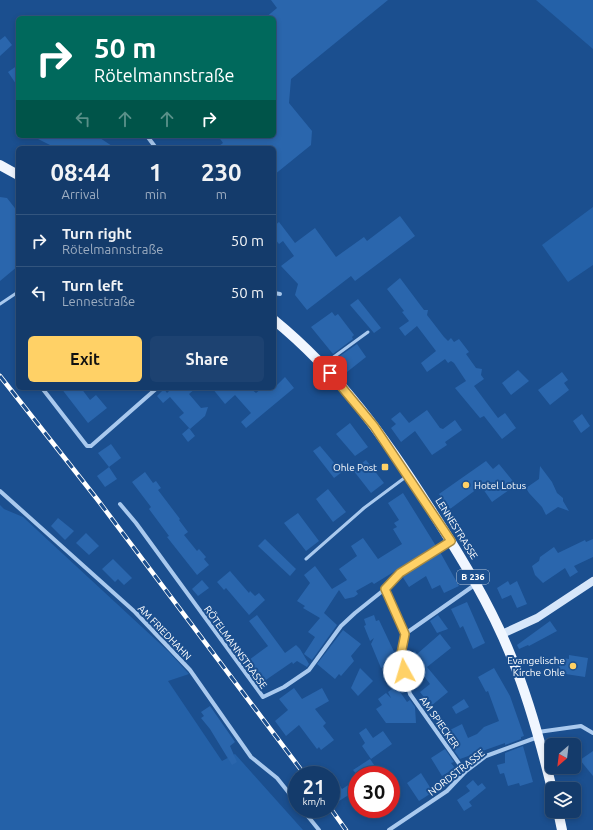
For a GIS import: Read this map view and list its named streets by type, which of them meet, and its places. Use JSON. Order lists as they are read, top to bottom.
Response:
{
  "streets": {
    "main road": ["LENNESTRASSE", "B 236"],
    "street": [
      "AM FRIEDHAHN",
      "RÖTELMANNSTRASSE",
      "AM SPIECKER",
      "NORDSTRASSE"
    ]
  },
  "crossings": [
    ["LENNESTRASSE", "RÖTELMANNSTRASSE"],
    ["LENNESTRASSE", "NORDSTRASSE"],
    ["AM SPIECKER", "NORDSTRASSE"]
  ],
  "places": {
    "transit": ["Ohle Post"],
    "other": ["Hotel Lotus", "Evangelische Kirche Ohle"]
  },
  "north": "bottom left",
  "page": {
    "turn": ["50 m", "Rötelmannstraße"],
    "eta": [
      "08:44",
      "Arrival",
      "1",
      "min",
      "230",
      "m"
    ],
    "list": [
      {
        "name": "Turn right",
        "note": "Rötelmannstraße",
        "value": "50 m"
      },
      {
        "name": "Turn left",
        "note": "Lennestraße",
        "value": "50 m"
      }
    ],
    "buttons": ["Exit", "Share"],
    "speed": "21 km/h",
    "limit": "30"
  }
}
